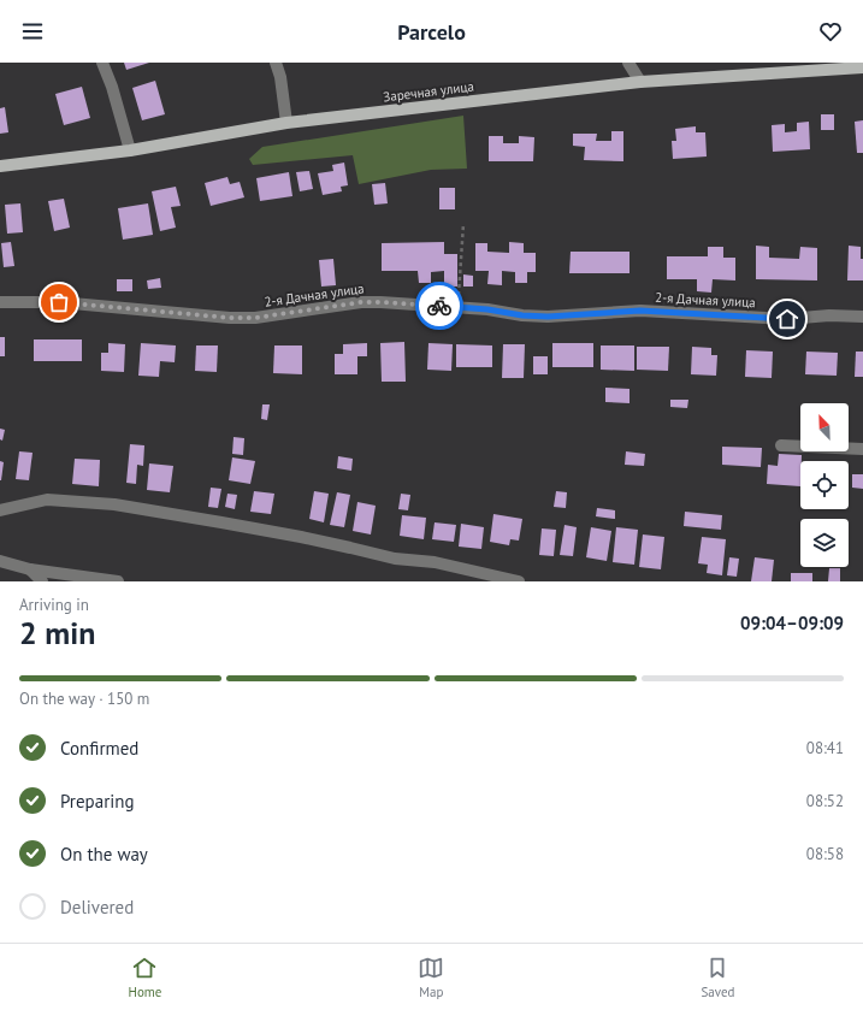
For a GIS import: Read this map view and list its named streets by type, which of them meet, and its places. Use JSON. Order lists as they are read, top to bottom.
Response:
{
  "streets": {
    "main road": ["Заречная улица"],
    "street": ["2-я Дачная улица"]
  },
  "north": "top left",
  "page": {
    "header": "Parcelo",
    "heading": ["2 min", "Arriving in", "09:04–09:09"],
    "bar": "On the way · 150 m",
    "list": [
      ["Confirmed", "08:41"],
      ["Preparing", "08:52"],
      ["On the way", "08:58"],
      "Delivered"
    ],
    "tabs": ["Home", "Map", "Saved"]
  }
}
